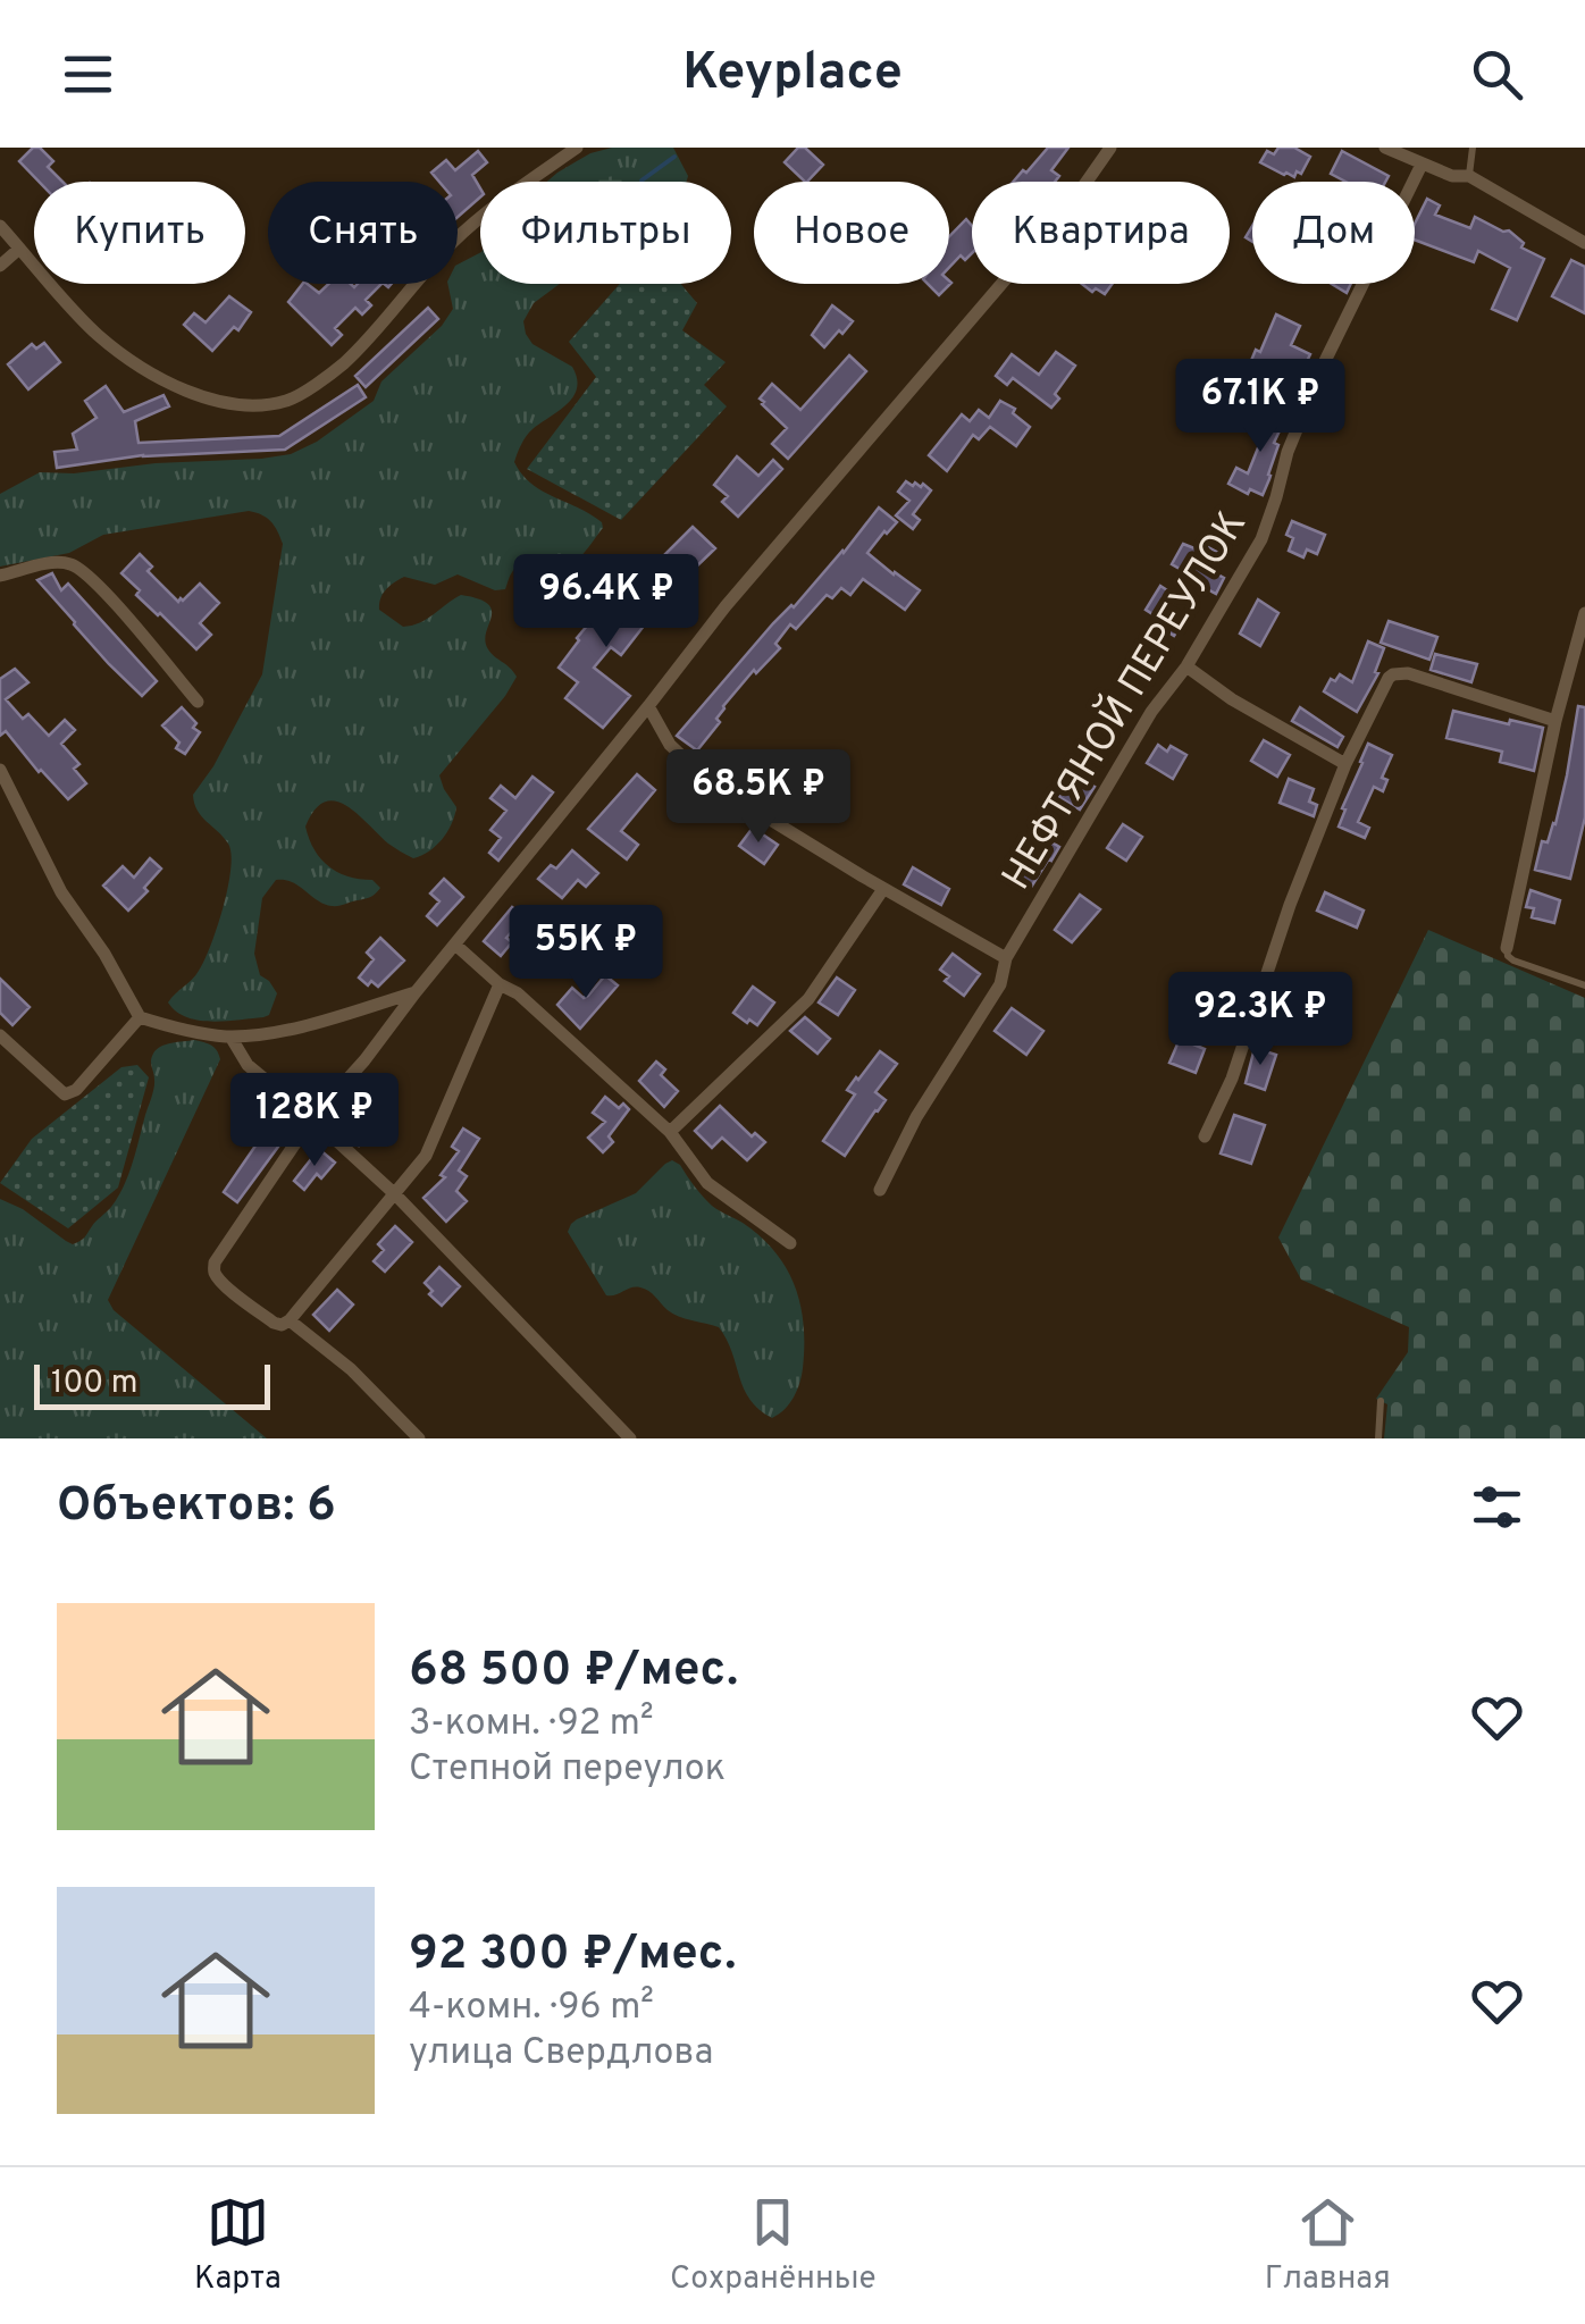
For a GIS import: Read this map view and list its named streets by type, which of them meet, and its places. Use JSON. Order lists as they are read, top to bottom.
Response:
{
  "streets": {
    "street": ["НЕФТЯНОЙ ПЕРЕУЛОК"]
  },
  "scale_bar": "100 m",
  "page": {
    "header": "Keyplace",
    "chip": [
      "Купить",
      "Снять",
      "Фильтры",
      "Новое",
      "Квартира",
      "Дом"
    ],
    "price": [
      "67.1K ₽",
      "96.4K ₽",
      "68.5K ₽",
      "55K ₽",
      "92.3K ₽",
      "128K ₽"
    ],
    "scale": "100 m",
    "heading": "Объектов: 6",
    "list": [
      {
        "name": "68 500 ₽/мес.",
        "note": "3-комн. · 92 m² · Степной переулок"
      },
      {
        "name": "92 300 ₽/мес.",
        "note": "4-комн. · 96 m² · улица Свердлова"
      }
    ],
    "tabs": ["Карта", "Сохранённые", "Главная"]
  }
}
